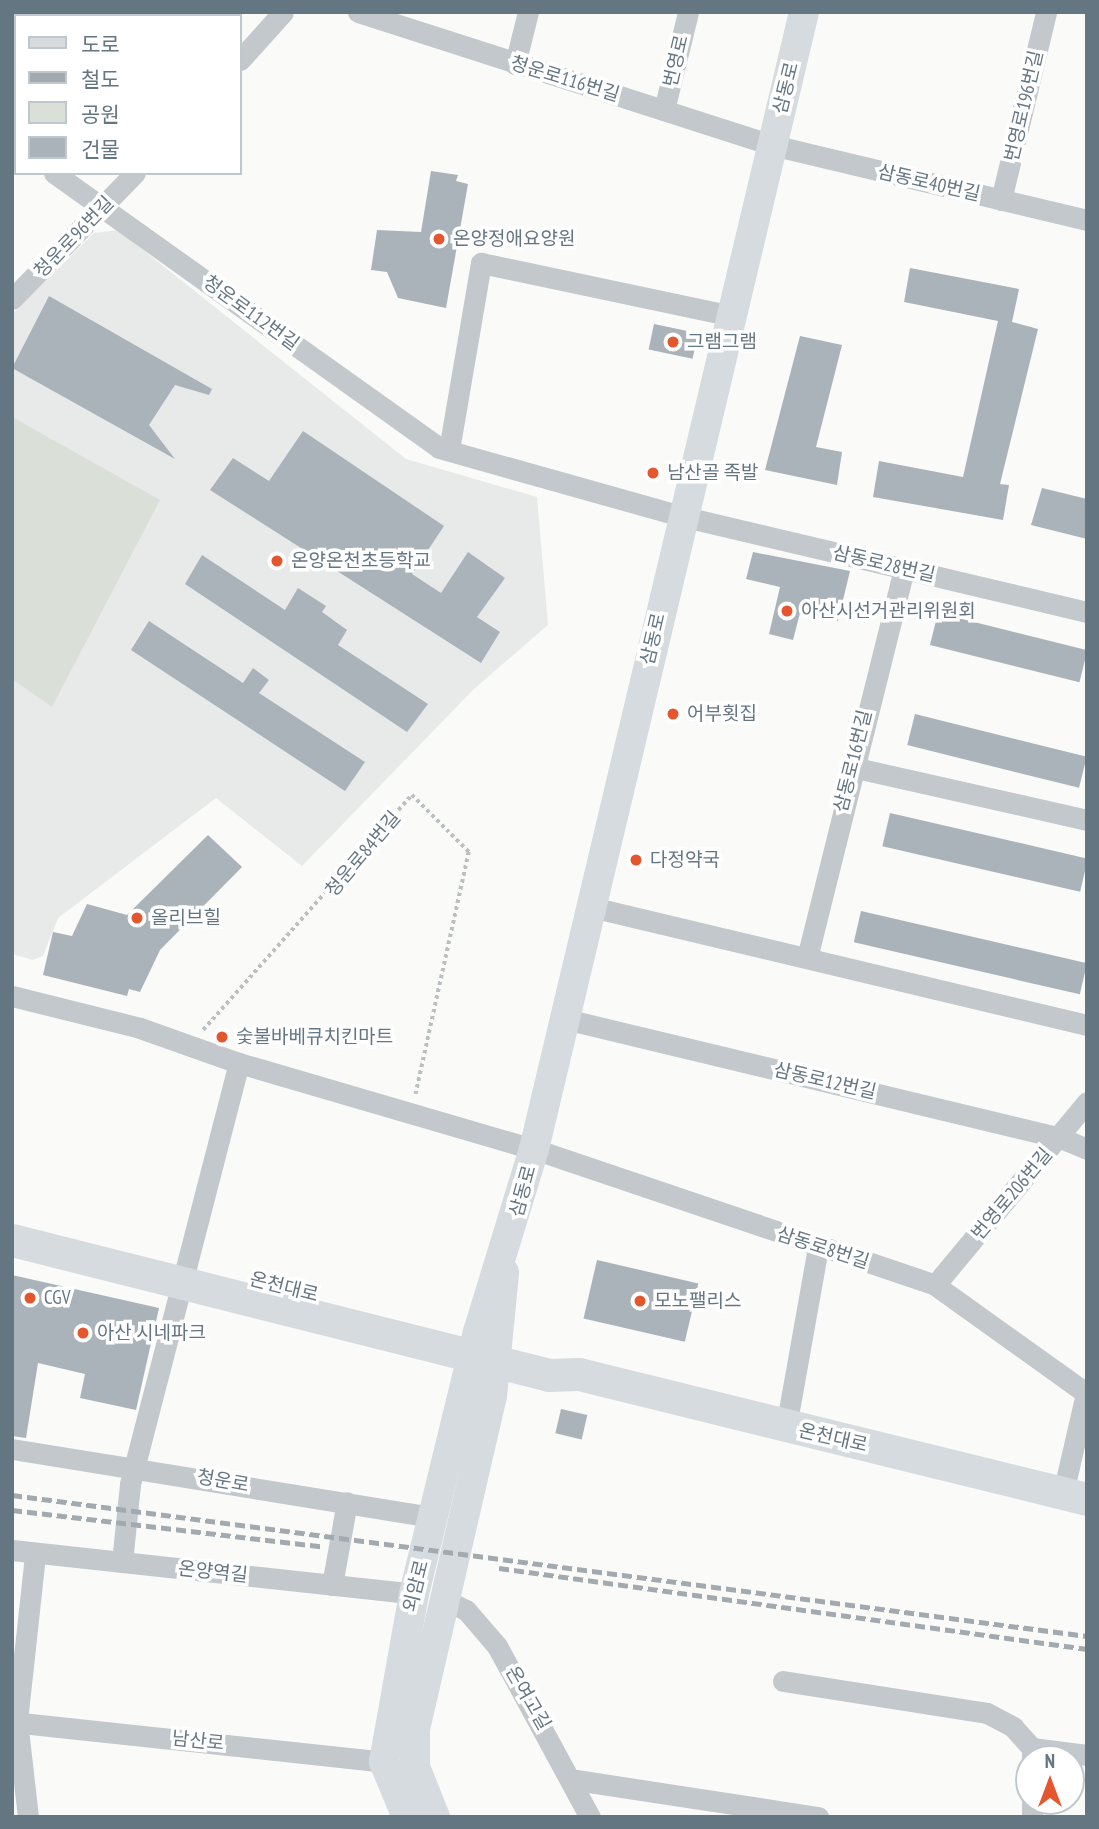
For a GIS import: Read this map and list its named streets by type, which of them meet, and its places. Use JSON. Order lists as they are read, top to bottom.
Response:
{
  "streets": {
    "main road": ["온천대로"],
    "street": [
      "번영로",
      "청운로116번길",
      "삼동로",
      "번영로196번길",
      "삼동로40번길",
      "청운로96번길",
      "청운로112번길",
      "삼동로28번길",
      "삼동로16번길",
      "삼동로12번길",
      "번영로206번길",
      "삼동로8번길",
      "청운로",
      "온양역길",
      "외암로",
      "온여고길",
      "남산로"
    ],
    "path": ["청운로84번길"]
  },
  "crossings": [
    ["번영로", "청운로116번길"],
    ["청운로116번길", "삼동로"],
    ["청운로116번길", "삼동로40번길"],
    ["삼동로", "삼동로40번길"],
    ["삼동로", "청운로112번길"],
    ["삼동로", "삼동로28번길"],
    ["삼동로", "삼동로12번길"],
    ["삼동로", "삼동로8번길"],
    ["삼동로", "온천대로"],
    ["삼동로", "외암로"],
    ["번영로196번길", "삼동로40번길"],
    ["청운로96번길", "청운로112번길"],
    ["청운로112번길", "삼동로28번길"],
    ["삼동로28번길", "삼동로16번길"],
    ["삼동로12번길", "번영로206번길"],
    ["번영로206번길", "삼동로8번길"],
    ["온천대로", "외암로"],
    ["청운로", "외암로"],
    ["온양역길", "외암로"],
    ["온양역길", "온여고길"],
    ["외암로", "온여고길"],
    ["외암로", "남산로"]
  ],
  "places": [
    "온양정애요양원",
    "그램그램",
    "남산골 족발",
    "온양온천초등학교",
    "아산시선거관리위원회",
    "어부횟집",
    "다정약국",
    "올리브힐",
    "숯불바베큐치킨마트",
    "CGV",
    "모노팰리스",
    "아산 시네파크"
  ],
  "legend": [
    "도로",
    "철도",
    "공원",
    "건물"
  ],
  "north": "top"
}
